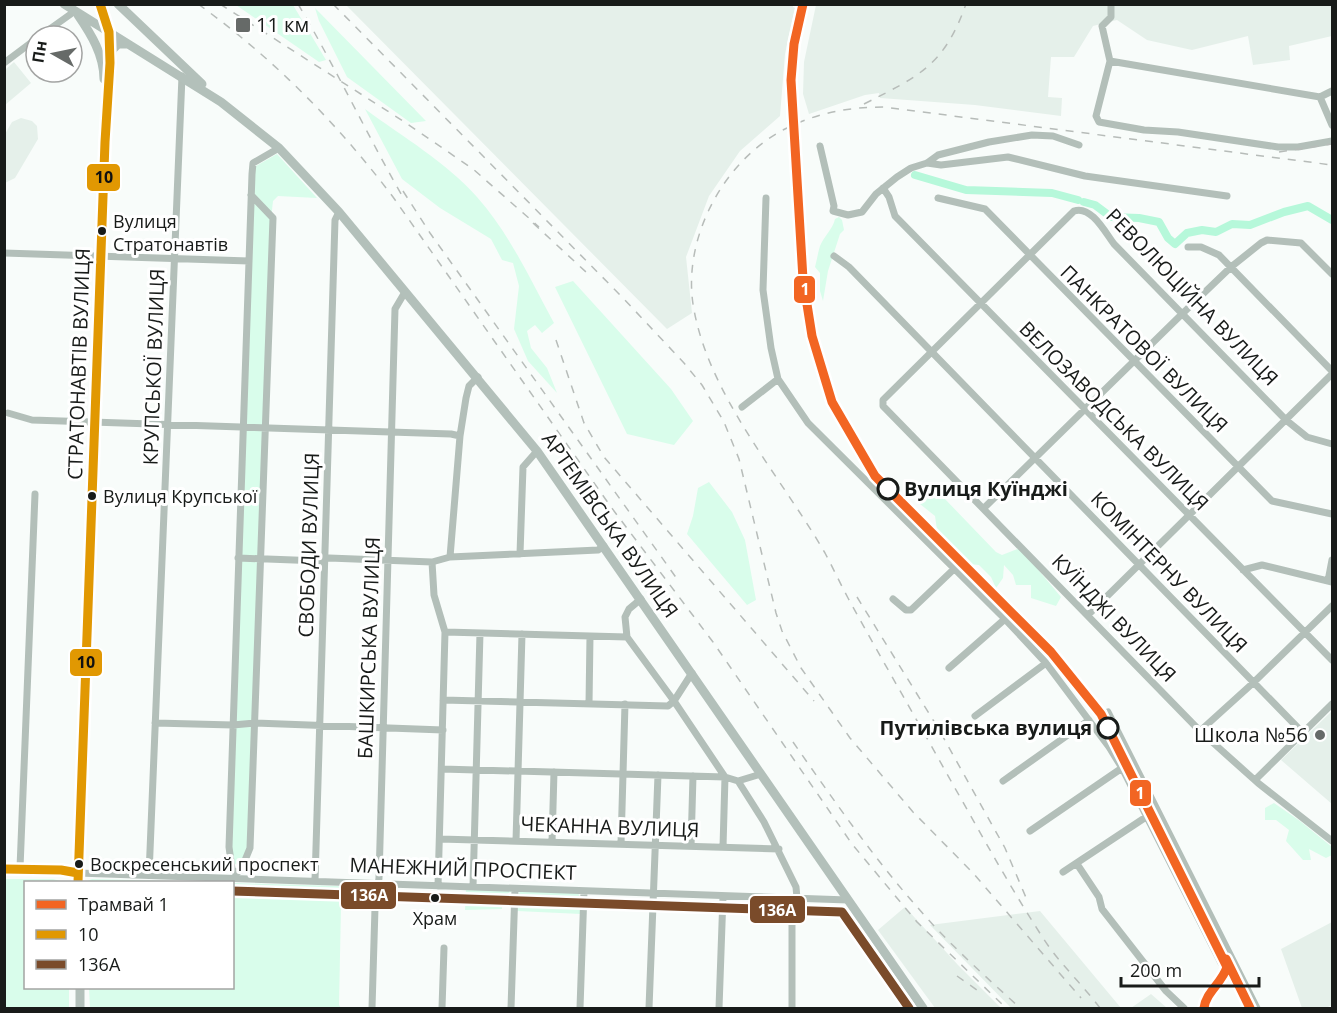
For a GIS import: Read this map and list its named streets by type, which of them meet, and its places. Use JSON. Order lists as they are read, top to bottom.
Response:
{
  "streets": {
    "main road": ["СТРАТОНАВТІВ ВУЛИЦЯ", "АРТЕМІВСЬКА ВУЛИЦЯ", "МАНЕЖНИЙ ПРОСПЕКТ"],
    "street": [
      "РЕВОЛЮЦІЙНА ВУЛИЦЯ",
      "ПАНКРАТОВОЇ ВУЛИЦЯ",
      "КРУПСЬКОЇ ВУЛИЦЯ",
      "ВЕЛОЗАВОДСЬКА ВУЛИЦЯ",
      "СВОБОДИ ВУЛИЦЯ",
      "КОМІНТЕРНУ ВУЛИЦЯ",
      "КУЇНДЖІ ВУЛИЦЯ",
      "БАШКИРСЬКА ВУЛИЦЯ",
      "ЧЕКАННА ВУЛИЦЯ"
    ]
  },
  "crossings": [
    ["РЕВОЛЮЦІЙНА ВУЛИЦЯ", "ПАНКРАТОВОЇ ВУЛИЦЯ"],
    ["РЕВОЛЮЦІЙНА ВУЛИЦЯ", "ВЕЛОЗАВОДСЬКА ВУЛИЦЯ"],
    ["РЕВОЛЮЦІЙНА ВУЛИЦЯ", "КОМІНТЕРНУ ВУЛИЦЯ"],
    ["РЕВОЛЮЦІЙНА ВУЛИЦЯ", "КУЇНДЖІ ВУЛИЦЯ"],
    ["СТРАТОНАВТІВ ВУЛИЦЯ", "АРТЕМІВСЬКА ВУЛИЦЯ"],
    ["СТРАТОНАВТІВ ВУЛИЦЯ", "МАНЕЖНИЙ ПРОСПЕКТ"],
    ["КРУПСЬКОЇ ВУЛИЦЯ", "АРТЕМІВСЬКА ВУЛИЦЯ"],
    ["КРУПСЬКОЇ ВУЛИЦЯ", "МАНЕЖНИЙ ПРОСПЕКТ"],
    ["АРТЕМІВСЬКА ВУЛИЦЯ", "СВОБОДИ ВУЛИЦЯ"],
    ["АРТЕМІВСЬКА ВУЛИЦЯ", "БАШКИРСЬКА ВУЛИЦЯ"],
    ["АРТЕМІВСЬКА ВУЛИЦЯ", "МАНЕЖНИЙ ПРОСПЕКТ"],
    ["СВОБОДИ ВУЛИЦЯ", "МАНЕЖНИЙ ПРОСПЕКТ"],
    ["БАШКИРСЬКА ВУЛИЦЯ", "МАНЕЖНИЙ ПРОСПЕКТ"]
  ],
  "places": {
    "transit": ["11 км"],
    "other": [
      "Вулиця Стратонавтів",
      "Вулиця Куїнджі",
      "Вулиця Крупської",
      "Путилівська вулиця",
      "Школа №56",
      "Воскресенський проспект",
      "Храм"
    ]
  },
  "lines": ["tram line 1", "transit line 10", "transit line 136А"],
  "legend": ["Трамвай 1", "10", "136А"],
  "scale_bar": "200 m",
  "north": "left"
}
